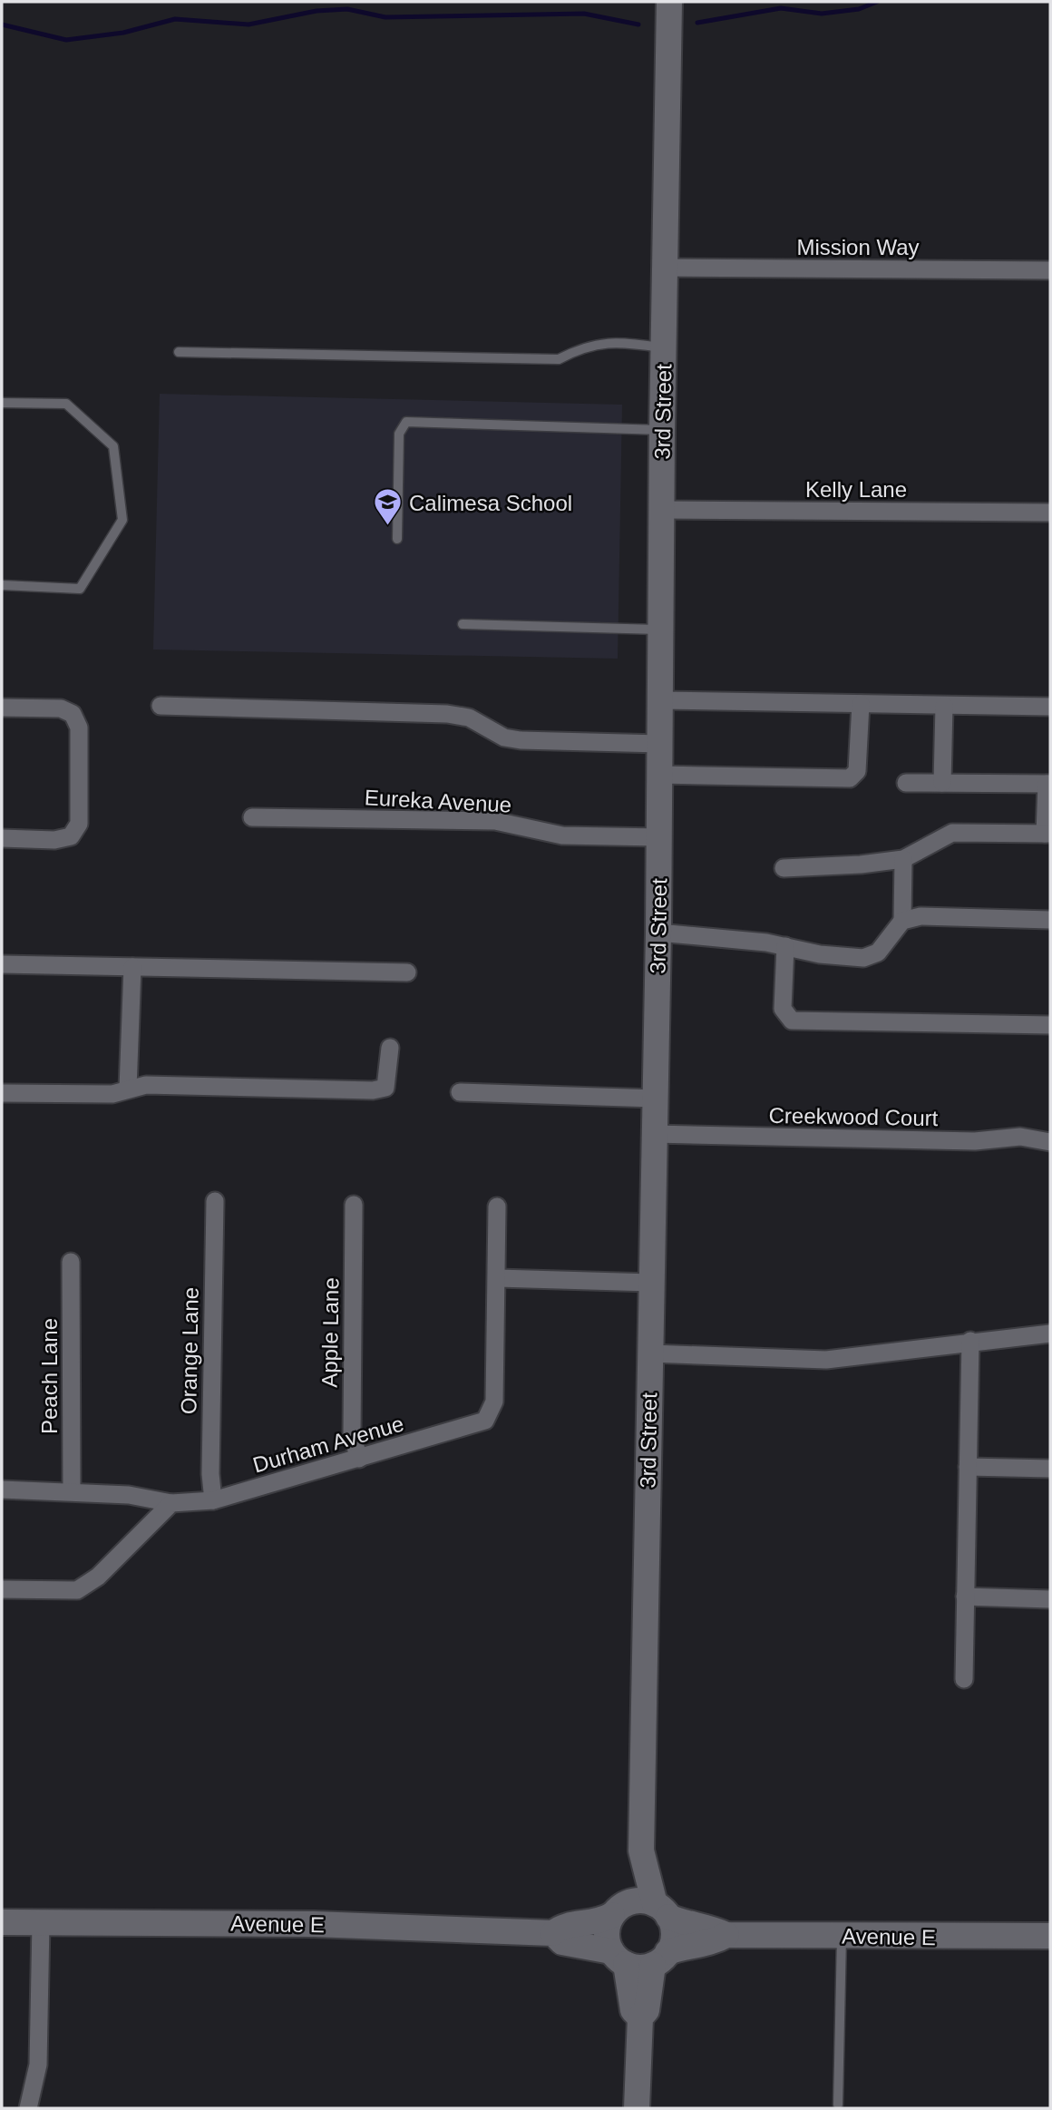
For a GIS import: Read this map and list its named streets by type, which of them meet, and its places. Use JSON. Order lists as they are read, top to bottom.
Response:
{
  "streets": {
    "street": [
      "Mission Way",
      "3rd Street",
      "Kelly Lane",
      "Eureka Avenue",
      "Creekwood Court",
      "Apple Lane",
      "Orange Lane",
      "Peach Lane",
      "Durham Avenue",
      "Avenue E"
    ]
  },
  "crossings": [
    ["Mission Way", "3rd Street"],
    ["3rd Street", "Kelly Lane"],
    ["3rd Street", "Eureka Avenue"],
    ["3rd Street", "Creekwood Court"],
    ["3rd Street", "Avenue E"],
    ["Apple Lane", "Durham Avenue"],
    ["Orange Lane", "Durham Avenue"],
    ["Peach Lane", "Durham Avenue"]
  ],
  "places": {
    "school or university": ["Calimesa School"]
  }
}
